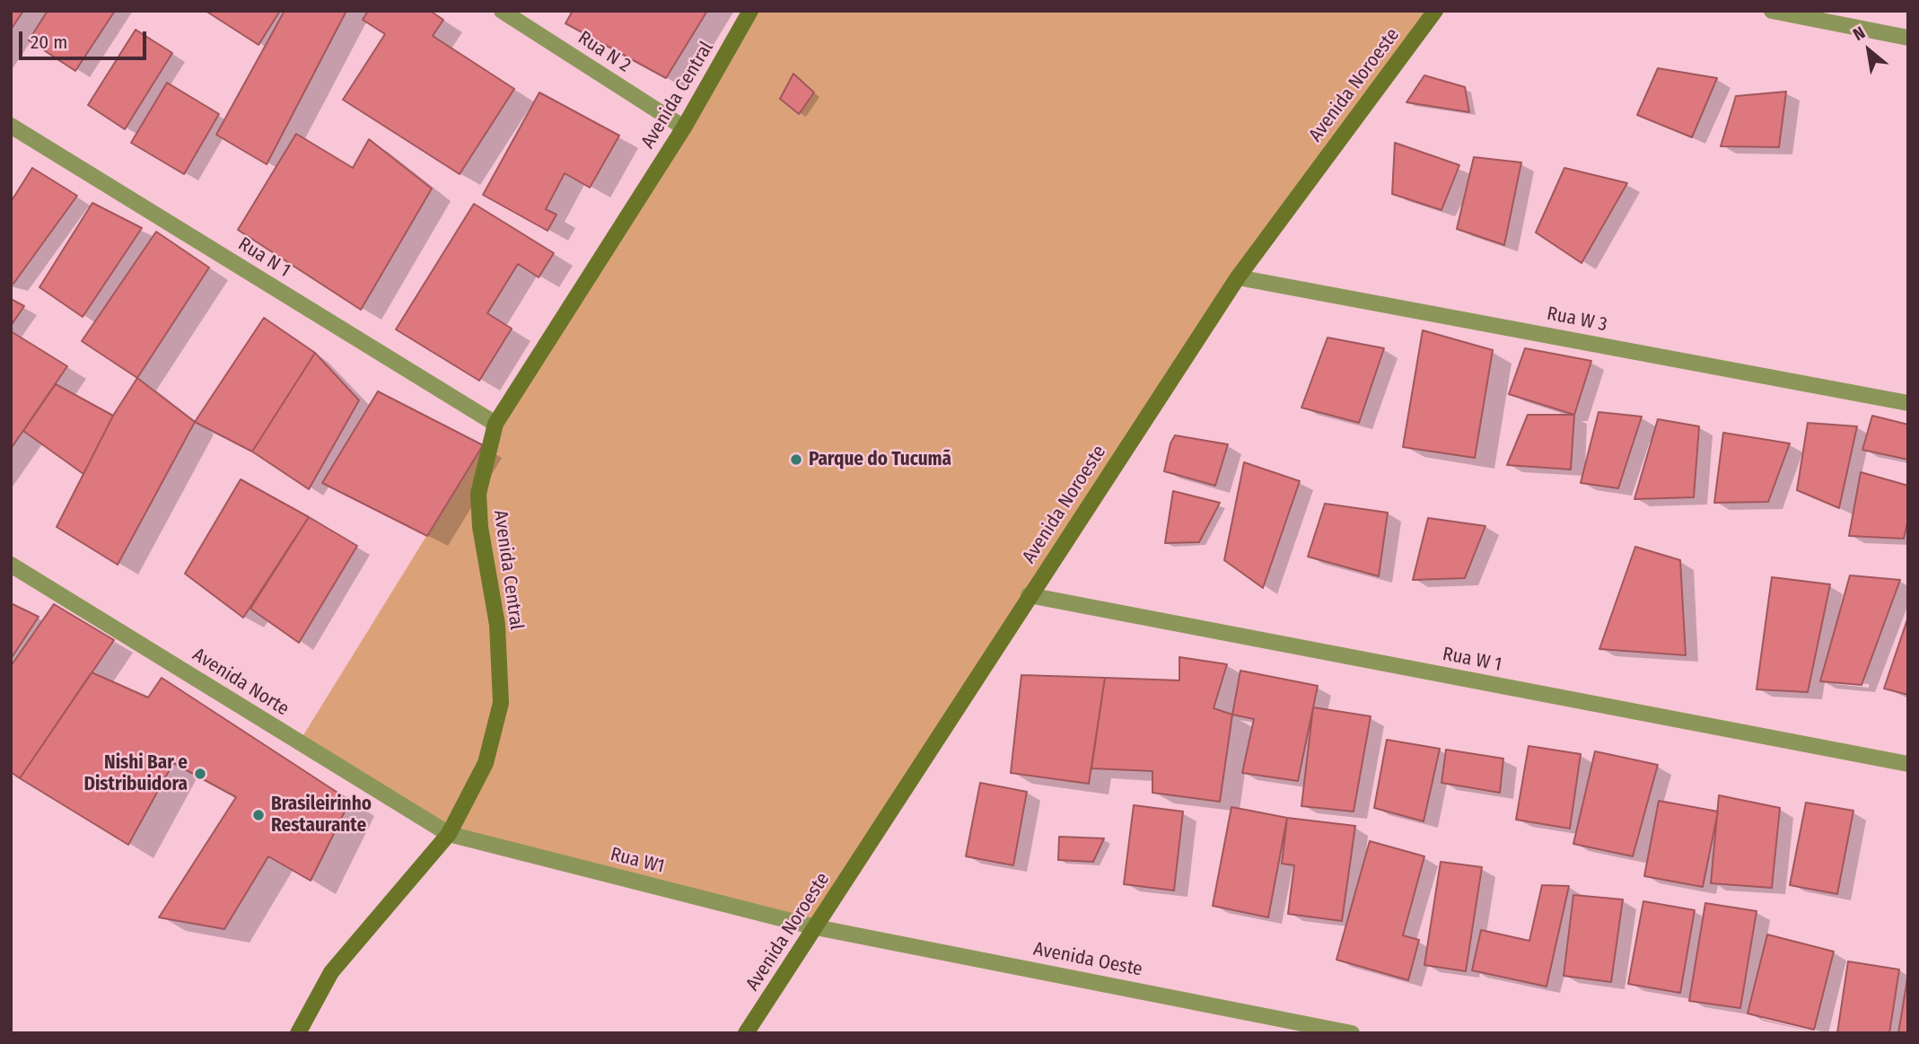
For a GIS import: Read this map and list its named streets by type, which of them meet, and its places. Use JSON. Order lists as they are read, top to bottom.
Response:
{
  "streets": {
    "street": [
      "Rua N 2",
      "Avenida Noroeste",
      "Avenida Central",
      "Rua N 1",
      "Rua W 3",
      "Rua W 1",
      "Avenida Norte",
      "Rua W1",
      "Avenida Oeste"
    ]
  },
  "crossings": [
    ["Rua N 2", "Avenida Central"],
    ["Avenida Noroeste", "Rua W 3"],
    ["Avenida Noroeste", "Rua W 1"],
    ["Avenida Noroeste", "Rua W1"],
    ["Avenida Noroeste", "Avenida Oeste"],
    ["Avenida Central", "Rua N 1"],
    ["Avenida Central", "Avenida Norte"],
    ["Avenida Central", "Rua W1"],
    ["Avenida Norte", "Rua W1"],
    ["Rua W1", "Avenida Oeste"]
  ],
  "places": ["Parque do Tucumã", "Nishi Bar e Distribuidora", "Brasileirinho Restaurante"],
  "scale_bar": "20 m",
  "north": "top left"
}
